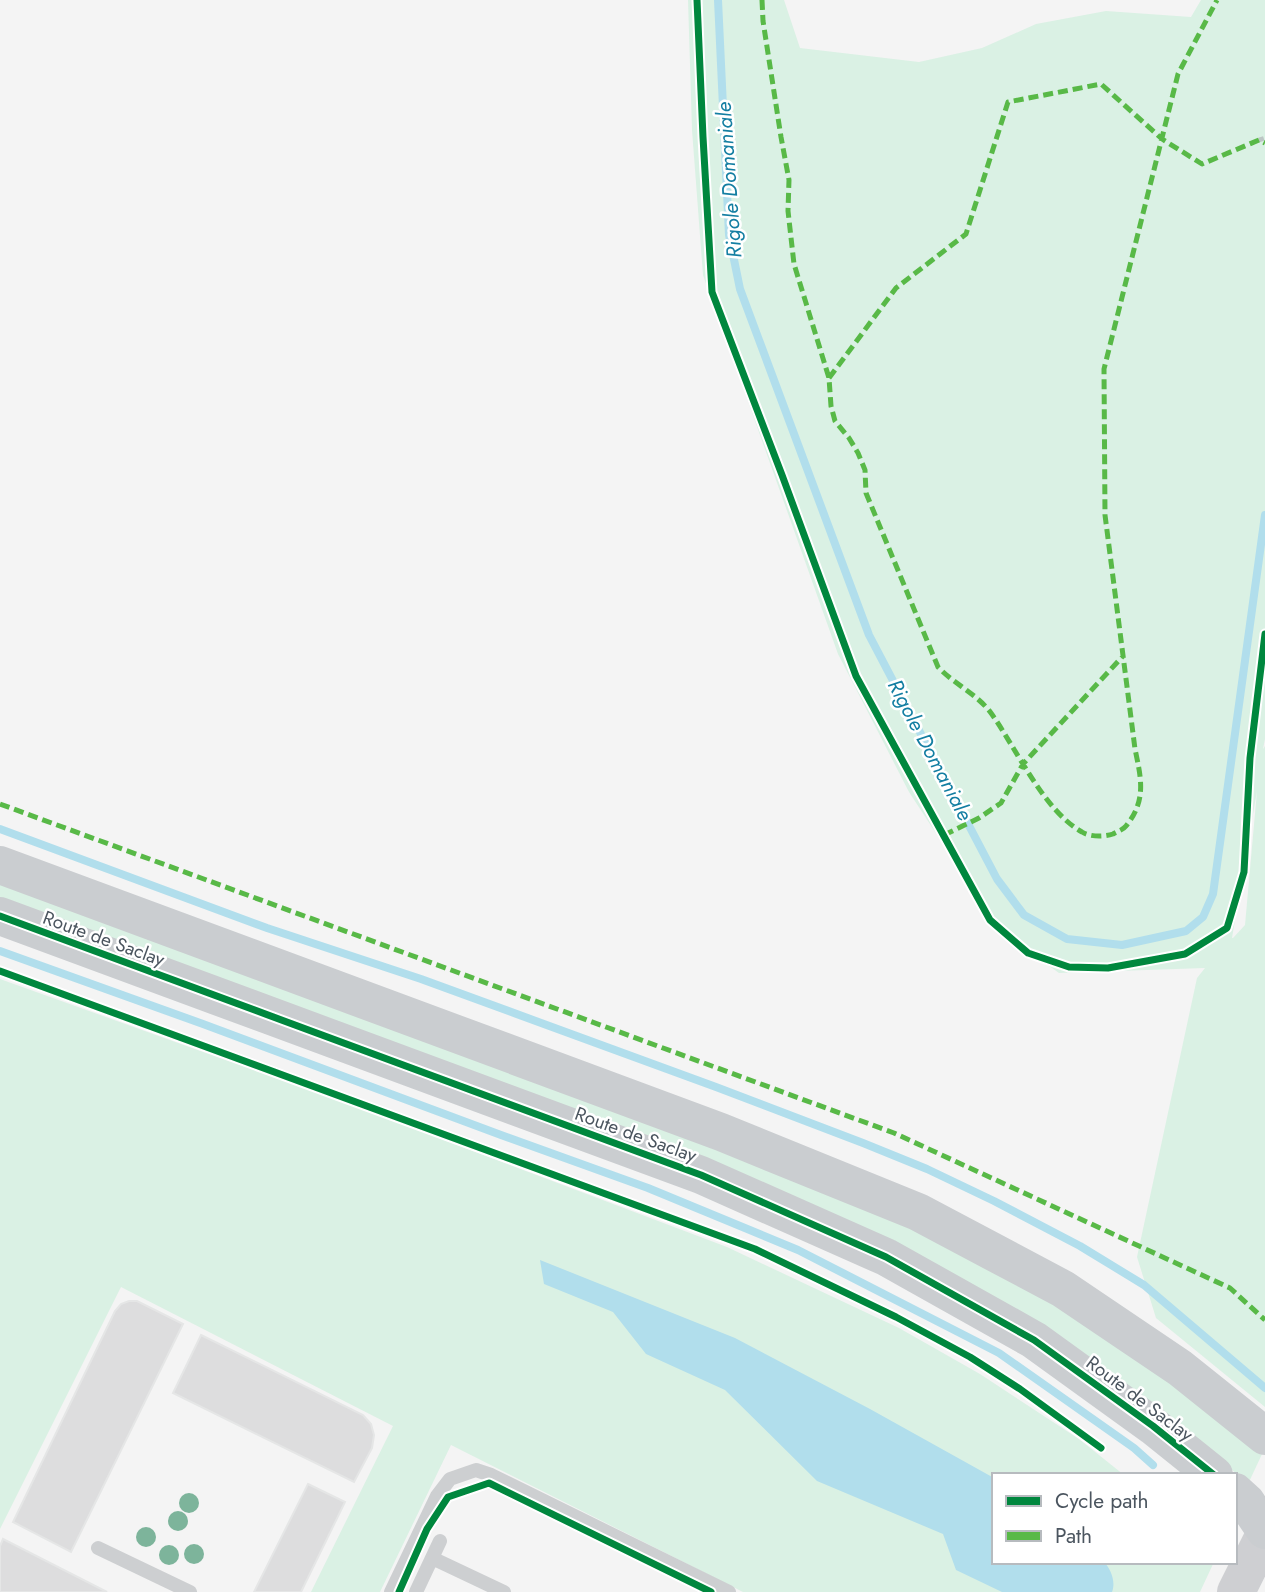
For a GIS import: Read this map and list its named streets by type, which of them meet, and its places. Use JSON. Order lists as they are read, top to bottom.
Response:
{
  "streets": {
    "main road": ["Route de Saclay"]
  },
  "water": ["Rigole Domaniale"],
  "legend": ["Cycle path", "Path"]
}
